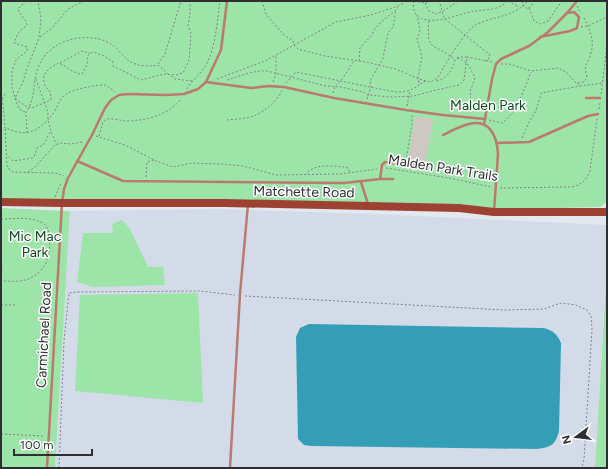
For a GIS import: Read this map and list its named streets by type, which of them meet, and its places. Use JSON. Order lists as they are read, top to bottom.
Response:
{
  "streets": {
    "main road": ["Matchette Road"],
    "lane": ["Carmichael Road"],
    "path": ["Malden Park Trails"]
  },
  "crossings": [
    ["Malden Park Trails", "Carmichael Road"],
    ["Matchette Road", "Carmichael Road"]
  ],
  "parks": ["Malden Park", "Mic Mac Park"],
  "scale_bar": "100 m",
  "north": "left"
}
